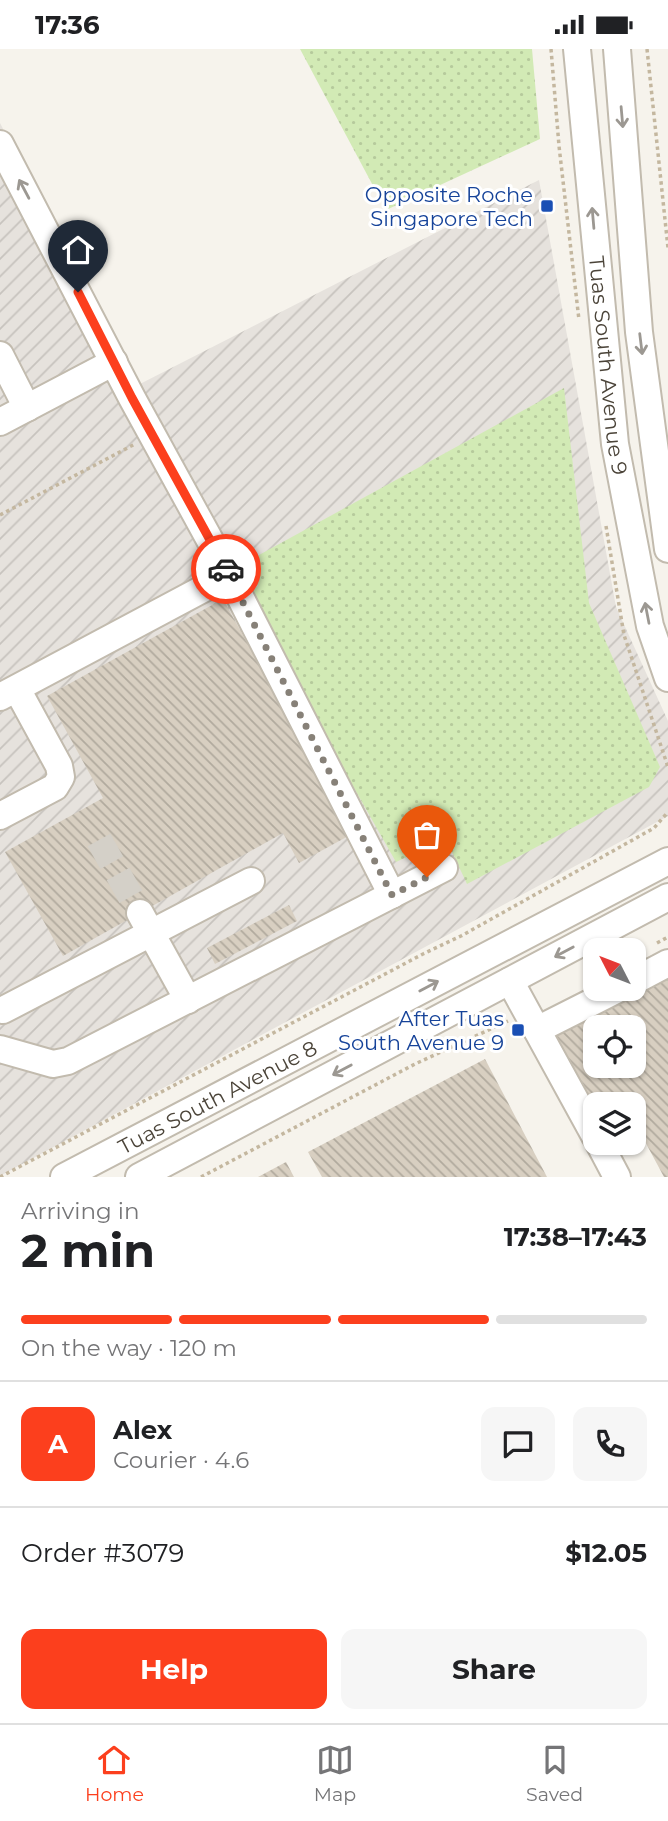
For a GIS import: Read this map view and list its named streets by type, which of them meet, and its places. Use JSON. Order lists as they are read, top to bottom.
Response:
{
  "streets": {
    "street": ["Tuas South Avenue 9", "Tuas South Avenue 8"]
  },
  "places": {
    "transit": ["Opposite Roche Singapore Tech", "After Tuas South Avenue 9"]
  },
  "north": "top left",
  "page": {
    "status": "17:36",
    "heading": ["2 min", "Arriving in", "17:38–17:43"],
    "panel": [
      "Alex",
      "Courier · 4.6",
      "Order #3079",
      "$12.05"
    ],
    "bar": "On the way · 120 m",
    "round": "A",
    "buttons": ["Help", "Share"],
    "tabs": ["Home", "Map", "Saved"]
  }
}
